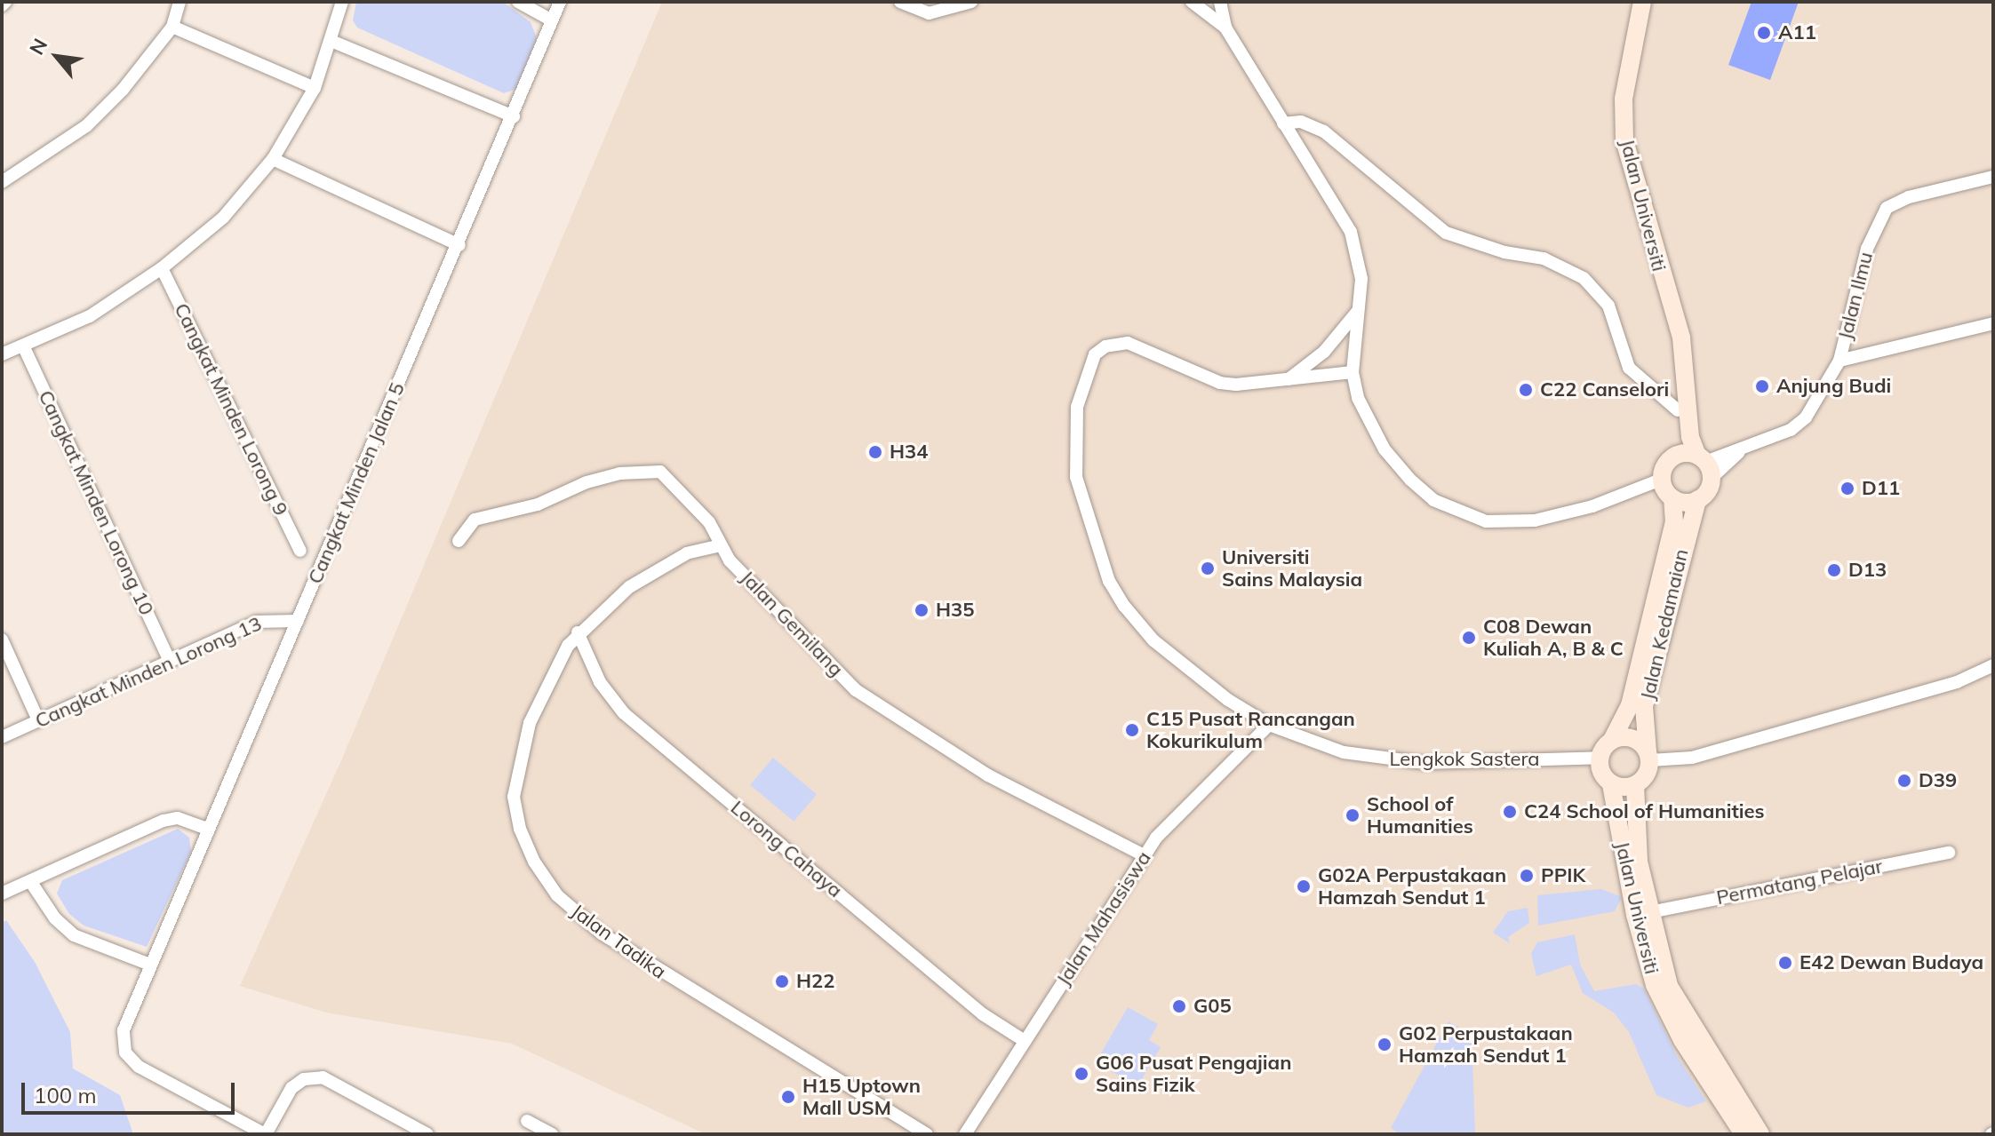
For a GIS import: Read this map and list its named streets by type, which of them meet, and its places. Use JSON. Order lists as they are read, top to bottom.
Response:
{
  "streets": {
    "street": [
      "Jalan Universiti",
      "Jalan Ilmu",
      "Cangkat Minden Lorong 9",
      "Cangkat Minden Jalan 5",
      "Cangkat Minden Lorong 10",
      "Jalan Gemilang",
      "Jalan Kedamaian",
      "Cangkat Minden Lorong 13",
      "Lengkok Sastera",
      "Lorong Cahaya",
      "Permatang Pelajar",
      "Jalan Mahasiswa",
      "Jalan Tadika"
    ]
  },
  "crossings": [
    ["Jalan Universiti", "Jalan Ilmu"],
    ["Jalan Universiti", "Jalan Kedamaian"],
    ["Jalan Universiti", "Lengkok Sastera"],
    ["Jalan Universiti", "Permatang Pelajar"],
    ["Jalan Ilmu", "Jalan Kedamaian"],
    ["Cangkat Minden Jalan 5", "Cangkat Minden Lorong 13"],
    ["Cangkat Minden Lorong 10", "Cangkat Minden Lorong 13"],
    ["Jalan Gemilang", "Jalan Mahasiswa"],
    ["Jalan Gemilang", "Jalan Tadika"],
    ["Jalan Kedamaian", "Lengkok Sastera"],
    ["Lengkok Sastera", "Jalan Mahasiswa"],
    ["Lorong Cahaya", "Jalan Mahasiswa"],
    ["Lorong Cahaya", "Jalan Tadika"]
  ],
  "places": [
    "A11",
    "Anjung Budi",
    "C22 Canselori",
    "H34",
    "D11",
    "Universiti Sains Malaysia",
    "D13",
    "H35",
    "C08 Dewan Kuliah A, B & C",
    "C15 Pusat Rancangan Kokurikulum",
    "D39",
    "C24 School of Humanities",
    "School of Humanities",
    "PPIK",
    "G02A Perpustakaan Hamzah Sendut 1",
    "E42 Dewan Budaya",
    "H22",
    "G05",
    "G02 Perpustakaan Hamzah Sendut 1",
    "G06 Pusat Pengajian Sains Fizik",
    "H15 Uptown Mall USM"
  ],
  "scale_bar": "100 m",
  "north": "top left"
}
